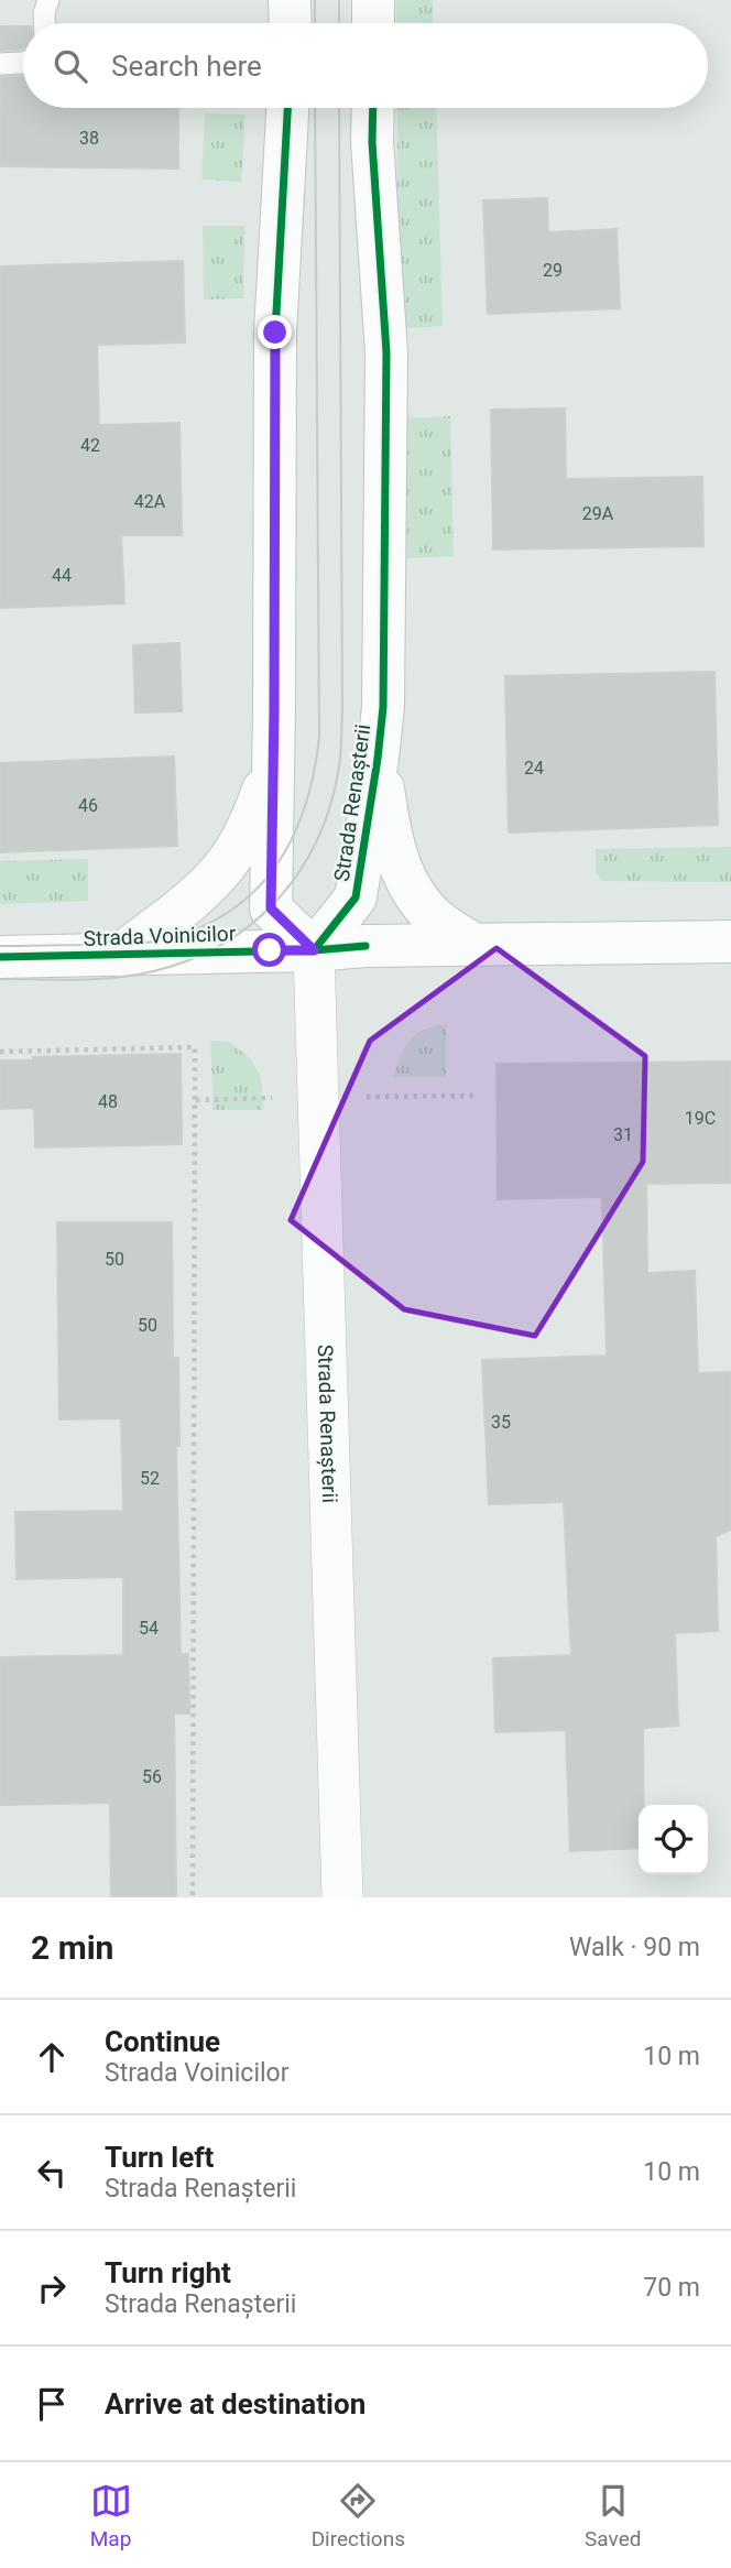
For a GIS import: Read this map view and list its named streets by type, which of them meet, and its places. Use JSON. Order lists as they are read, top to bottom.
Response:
{
  "streets": {
    "street": ["Strada Renașterii", "Strada Voinicilor"]
  },
  "crossings": [
    ["Strada Renașterii", "Strada Voinicilor"]
  ],
  "house_numbers": [
    "38",
    "29",
    "42",
    "42A",
    "29A",
    "44",
    "24",
    "46",
    "48",
    "19C",
    "31",
    "50",
    "50",
    "35",
    "52",
    "54",
    "56"
  ],
  "page": {
    "search": "Search here",
    "heading": ["2 min", "Walk · 90 m"],
    "list": [
      ["Continue", "Strada Voinicilor", "10 m"],
      ["Turn left", "Strada Renașterii", "10 m"],
      ["Turn right", "Strada Renașterii", "70 m"],
      "Arrive at destination"
    ],
    "nav": ["Map", "Directions", "Saved"]
  }
}
